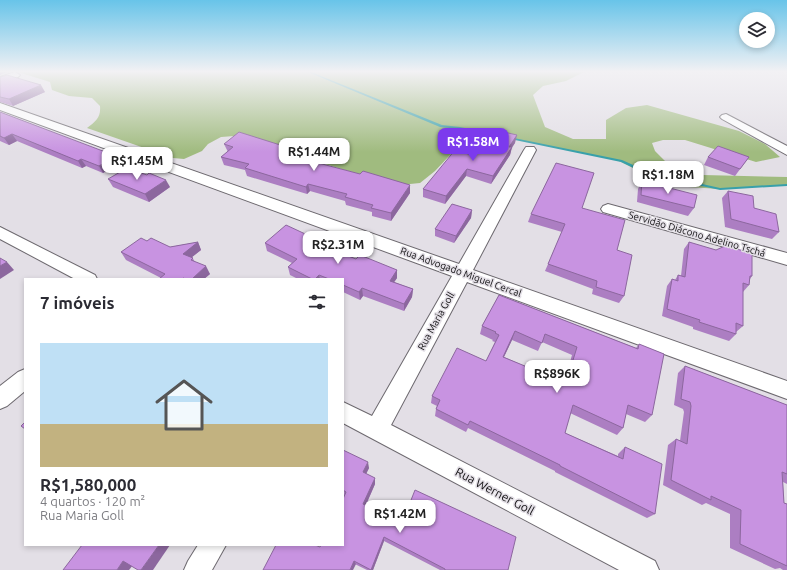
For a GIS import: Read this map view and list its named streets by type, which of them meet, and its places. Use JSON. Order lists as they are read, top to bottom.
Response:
{
  "streets": {
    "street": [
      "Servidão Diácono Adelino Tschá",
      "Rua Advogado Miguel Cercal",
      "Rua Maria Goll",
      "Rua Werner Goll"
    ]
  },
  "crossings": [
    ["Rua Advogado Miguel Cercal", "Rua Maria Goll"],
    ["Rua Maria Goll", "Rua Werner Goll"]
  ],
  "page": {
    "price": [
      "R$1.58M",
      "R$1.44M",
      "R$1.45M",
      "R$1.18M",
      "R$2.31M",
      "R$896K",
      "R$1.42M"
    ],
    "heading": "7 imóveis",
    "list": [
      {
        "name": "R$1,580,000",
        "note": "4 quartos · 120 m² · Rua Maria Goll"
      }
    ]
  }
}
